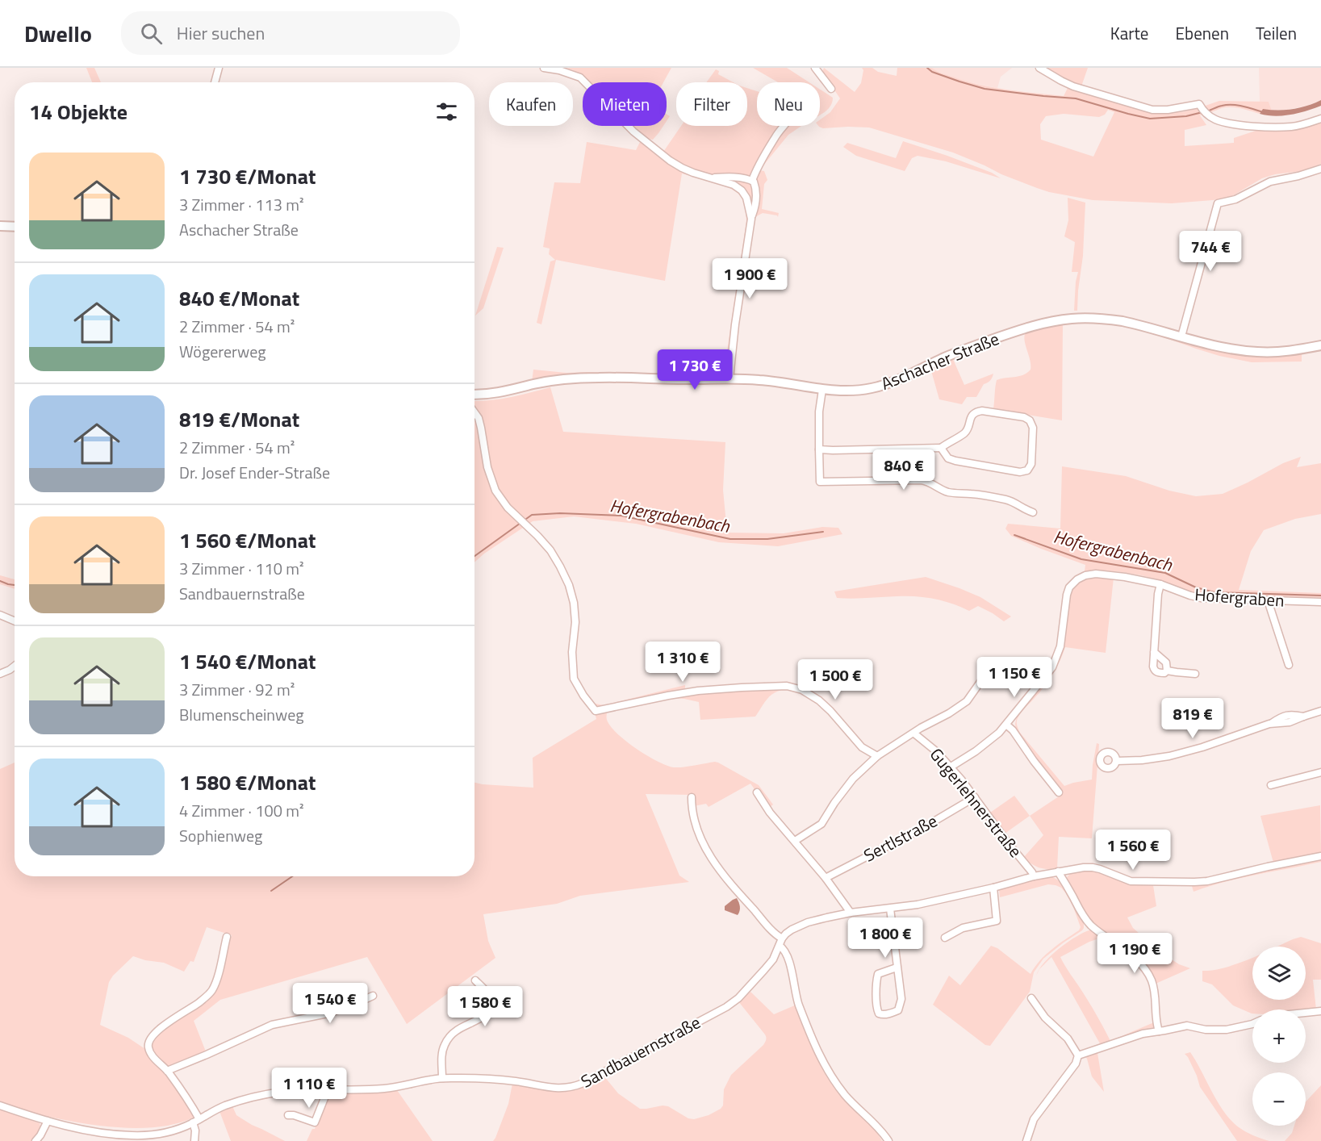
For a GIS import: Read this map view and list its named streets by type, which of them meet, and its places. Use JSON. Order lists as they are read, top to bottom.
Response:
{
  "streets": {
    "street": [
      "Aschacher Straße",
      "Hofergraben",
      "Gugerlehnerstraße",
      "Sertlstraße",
      "Sandbauernstraße"
    ]
  },
  "crossings": [
    ["Hofergraben", "Gugerlehnerstraße"],
    ["Gugerlehnerstraße", "Sertlstraße"],
    ["Gugerlehnerstraße", "Sandbauernstraße"]
  ],
  "water": ["Hofergrabenbach"],
  "page": {
    "header": "Dwello",
    "search": "Hier suchen",
    "nav": ["Karte", "Ebenen", "Teilen"],
    "chip": [
      "Kaufen",
      "Mieten",
      "Filter",
      "Neu"
    ],
    "heading": "14 Objekte",
    "list": [
      {
        "name": "1 730 €/Monat",
        "note": "3 Zimmer · 113 m² · Aschacher Straße"
      },
      {
        "name": "840 €/Monat",
        "note": "2 Zimmer · 54 m² · Wögererweg"
      },
      {
        "name": "819 €/Monat",
        "note": "2 Zimmer · 54 m² · Dr. Josef Ender-Straße"
      },
      {
        "name": "1 560 €/Monat",
        "note": "3 Zimmer · 110 m² · Sandbauernstraße"
      },
      {
        "name": "1 540 €/Monat",
        "note": "3 Zimmer · 92 m² · Blumenscheinweg"
      },
      {
        "name": "1 580 €/Monat",
        "note": "4 Zimmer · 100 m² · Sophienweg"
      }
    ],
    "price": [
      "744 €",
      "1 900 €",
      "1 730 €",
      "840 €",
      "1 310 €",
      "1 150 €",
      "1 500 €",
      "819 €",
      "1 560 €",
      "1 800 €",
      "1 190 €",
      "1 540 €",
      "1 580 €",
      "1 110 €"
    ],
    "map_buttons": ["+", "−"]
  }
}
